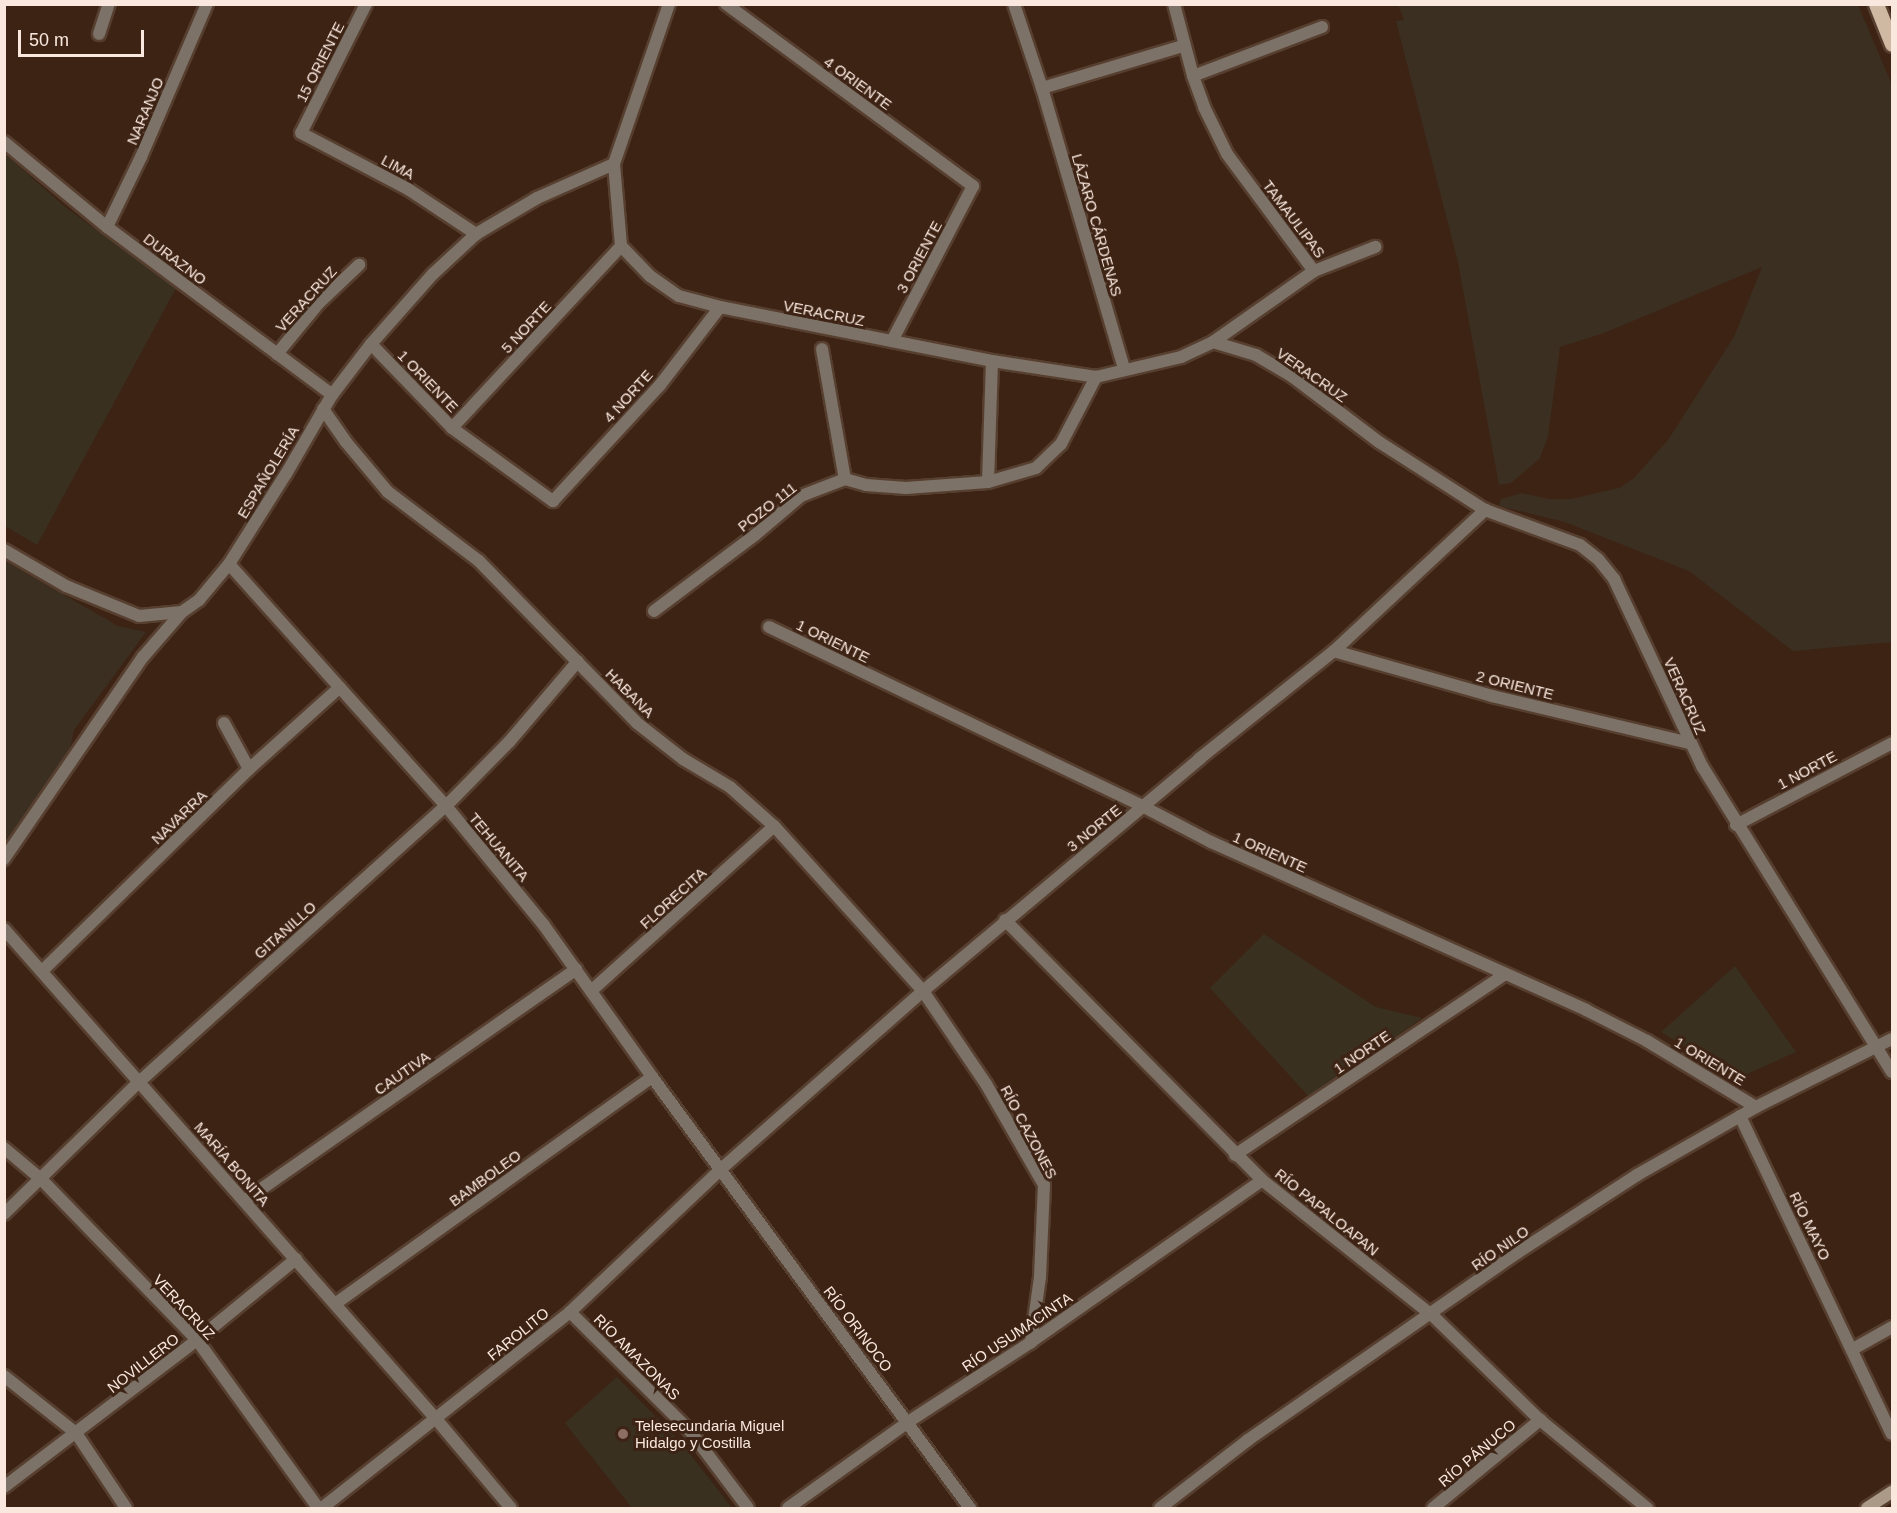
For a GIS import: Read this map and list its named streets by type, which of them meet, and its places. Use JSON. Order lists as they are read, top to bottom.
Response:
{
  "streets": {
    "street": [
      "15 ORIENTE",
      "4 ORIENTE",
      "NARANJO",
      "LIMA",
      "TAMAULIPAS",
      "LÁZARO CÁRDENAS",
      "3 ORIENTE",
      "DURAZNO",
      "VERACRUZ",
      "5 NORTE",
      "1 ORIENTE",
      "4 NORTE",
      "ESPAÑOLERÍA",
      "POZO 111",
      "2 ORIENTE",
      "HABANA",
      "1 NORTE",
      "NAVARRA",
      "3 NORTE",
      "TEHUANITA",
      "FLORECITA",
      "GITANILLO",
      "CAUTIVA",
      "RÍO CAZONES",
      "MARÍA BONITA",
      "BAMBOLEO",
      "RÍO PAPALOAPAN",
      "RÍO MAYO",
      "RÍO NILO",
      "RÍO ORINOCO",
      "RÍO USUMACINTA",
      "FAROLITO",
      "RÍO AMAZONAS",
      "NOVILLERO",
      "RÍO PÁNUCO"
    ]
  },
  "crossings": [
    ["15 ORIENTE", "LIMA"],
    ["4 ORIENTE", "3 ORIENTE"],
    ["NARANJO", "DURAZNO"],
    ["LIMA", "ESPAÑOLERÍA"],
    ["TAMAULIPAS", "VERACRUZ"],
    ["LÁZARO CÁRDENAS", "VERACRUZ"],
    ["3 ORIENTE", "VERACRUZ"],
    ["DURAZNO", "VERACRUZ"],
    ["DURAZNO", "ESPAÑOLERÍA"],
    ["VERACRUZ", "5 NORTE"],
    ["VERACRUZ", "4 NORTE"],
    ["VERACRUZ", "2 ORIENTE"],
    ["VERACRUZ", "1 NORTE"],
    ["VERACRUZ", "3 NORTE"],
    ["VERACRUZ", "GITANILLO"],
    ["VERACRUZ", "RÍO NILO"],
    ["VERACRUZ", "FAROLITO"],
    ["VERACRUZ", "NOVILLERO"],
    ["5 NORTE", "1 ORIENTE"],
    ["1 ORIENTE", "4 NORTE"],
    ["1 ORIENTE", "ESPAÑOLERÍA"],
    ["1 ORIENTE", "1 NORTE"],
    ["1 ORIENTE", "3 NORTE"],
    ["1 ORIENTE", "RÍO NILO"],
    ["ESPAÑOLERÍA", "HABANA"],
    ["ESPAÑOLERÍA", "TEHUANITA"],
    ["2 ORIENTE", "3 NORTE"],
    ["HABANA", "3 NORTE"],
    ["HABANA", "FLORECITA"],
    ["HABANA", "GITANILLO"],
    ["HABANA", "RÍO CAZONES"],
    ["1 NORTE", "RÍO PAPALOAPAN"],
    ["NAVARRA", "TEHUANITA"],
    ["NAVARRA", "MARÍA BONITA"],
    ["3 NORTE", "TEHUANITA"],
    ["3 NORTE", "RÍO CAZONES"],
    ["3 NORTE", "RÍO PAPALOAPAN"],
    ["3 NORTE", "RÍO ORINOCO"],
    ["3 NORTE", "FAROLITO"],
    ["TEHUANITA", "FLORECITA"],
    ["TEHUANITA", "GITANILLO"],
    ["TEHUANITA", "CAUTIVA"],
    ["TEHUANITA", "BAMBOLEO"],
    ["TEHUANITA", "RÍO ORINOCO"],
    ["TEHUANITA", "FAROLITO"],
    ["GITANILLO", "MARÍA BONITA"],
    ["CAUTIVA", "MARÍA BONITA"],
    ["RÍO CAZONES", "RÍO USUMACINTA"],
    ["MARÍA BONITA", "BAMBOLEO"],
    ["MARÍA BONITA", "FAROLITO"],
    ["MARÍA BONITA", "NOVILLERO"],
    ["RÍO PAPALOAPAN", "RÍO NILO"],
    ["RÍO PAPALOAPAN", "RÍO USUMACINTA"],
    ["RÍO PAPALOAPAN", "RÍO PÁNUCO"],
    ["RÍO MAYO", "RÍO NILO"],
    ["RÍO ORINOCO", "RÍO USUMACINTA"],
    ["RÍO ORINOCO", "FAROLITO"],
    ["FAROLITO", "RÍO AMAZONAS"]
  ],
  "places": ["Telesecundaria Miguel Hidalgo y Costilla"],
  "scale_bar": "50 m"
}
